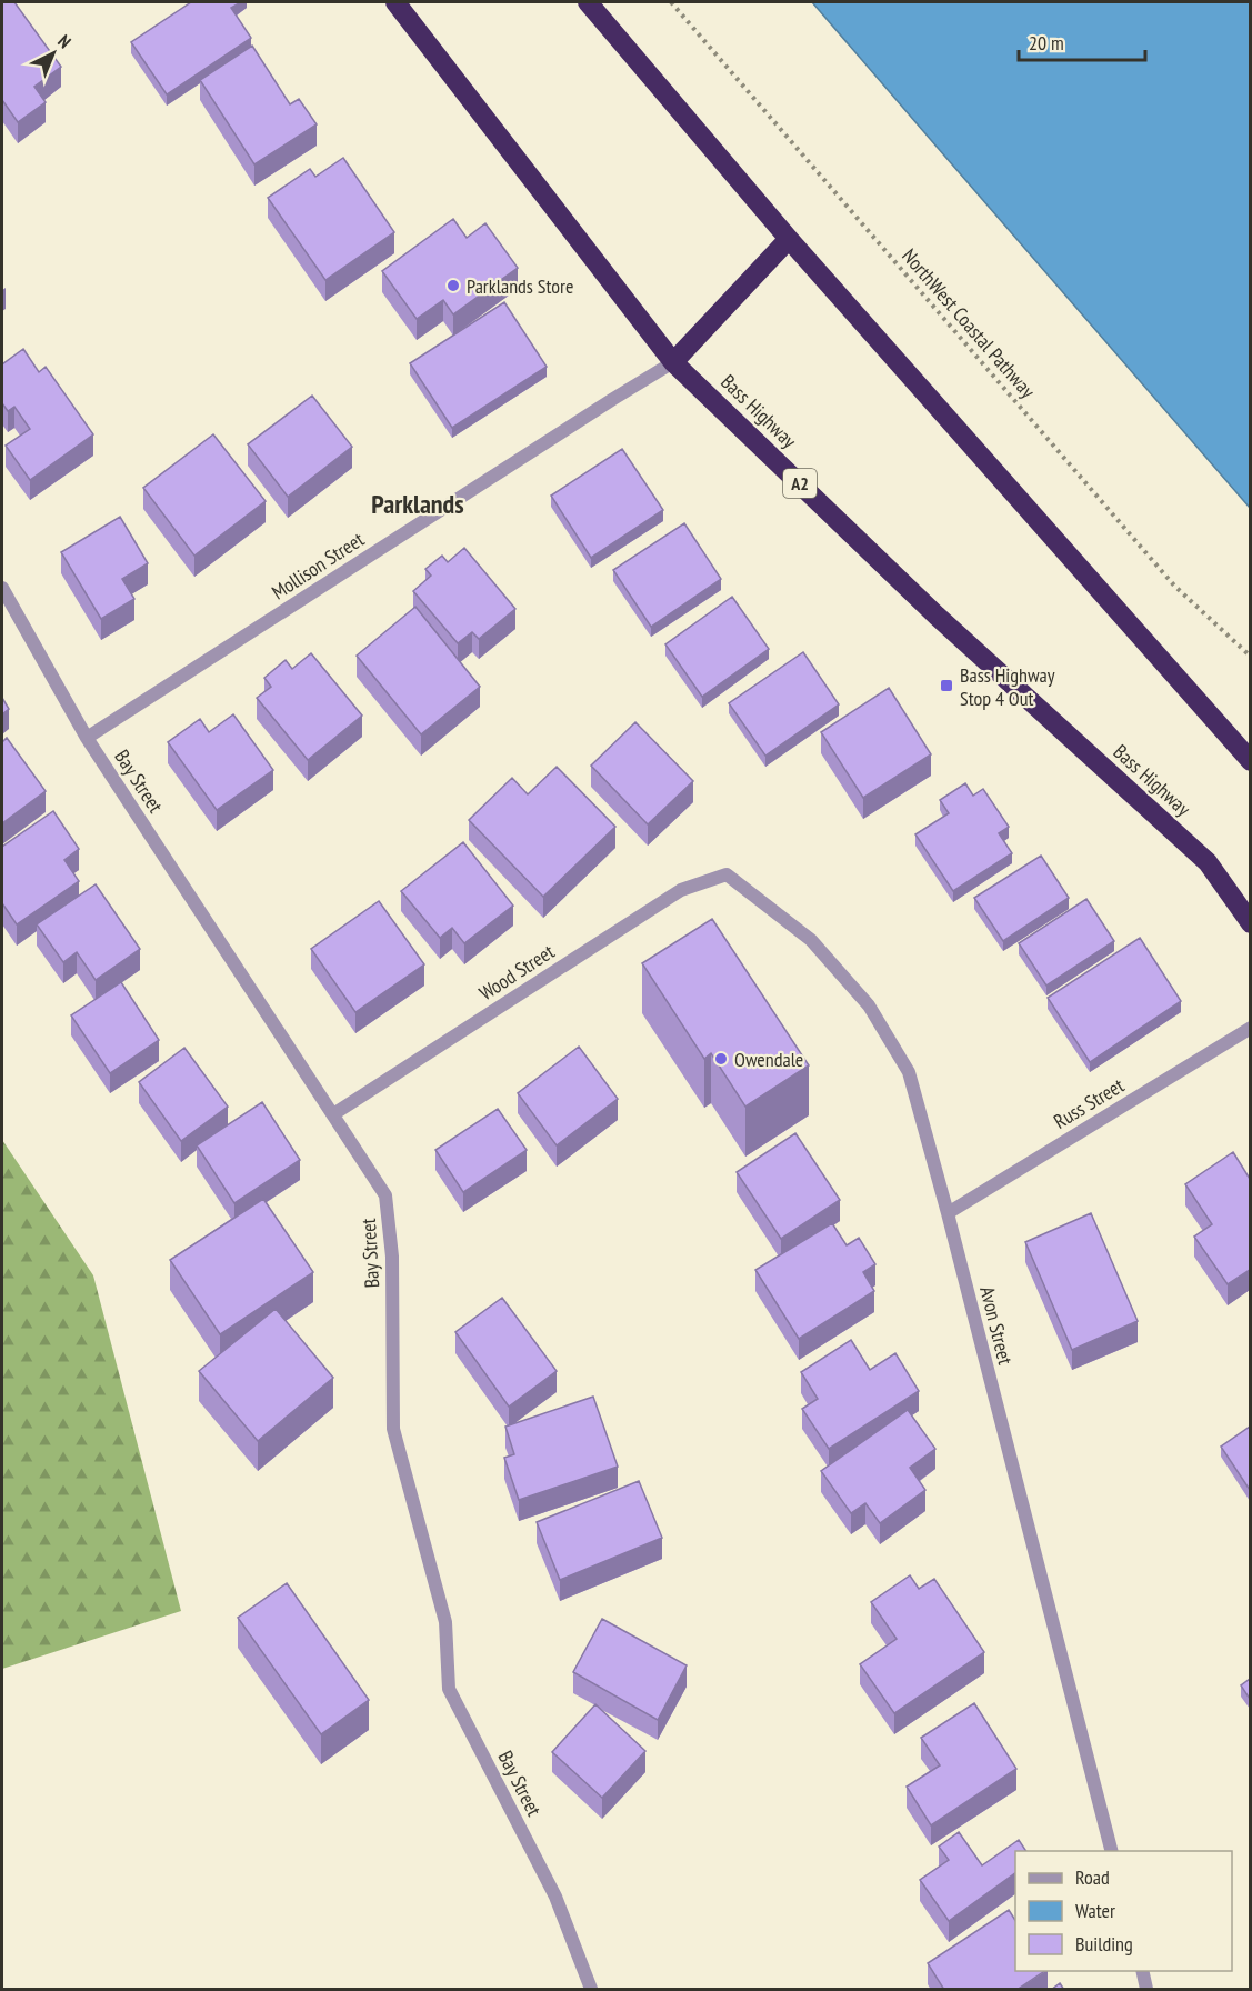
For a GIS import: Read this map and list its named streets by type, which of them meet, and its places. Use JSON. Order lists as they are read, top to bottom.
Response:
{
  "streets": {
    "highway": ["Bass Highway", "A2"],
    "street": [
      "Mollison Street",
      "Bay Street",
      "Wood Street",
      "Russ Street",
      "Avon Street"
    ],
    "path": ["NorthWest Coastal Pathway"]
  },
  "crossings": [
    ["Bass Highway", "Mollison Street"],
    ["Mollison Street", "Bay Street"],
    ["Bay Street", "Wood Street"],
    ["Wood Street", "Avon Street"],
    ["Russ Street", "Avon Street"]
  ],
  "districts": ["Parklands"],
  "places": {
    "other": ["Parklands Store", "Owendale"],
    "transit": ["Bass Highway Stop 4 Out"]
  },
  "legend": ["Road", "Water", "Building"],
  "scale_bar": "20 m",
  "north": "top right"
}
